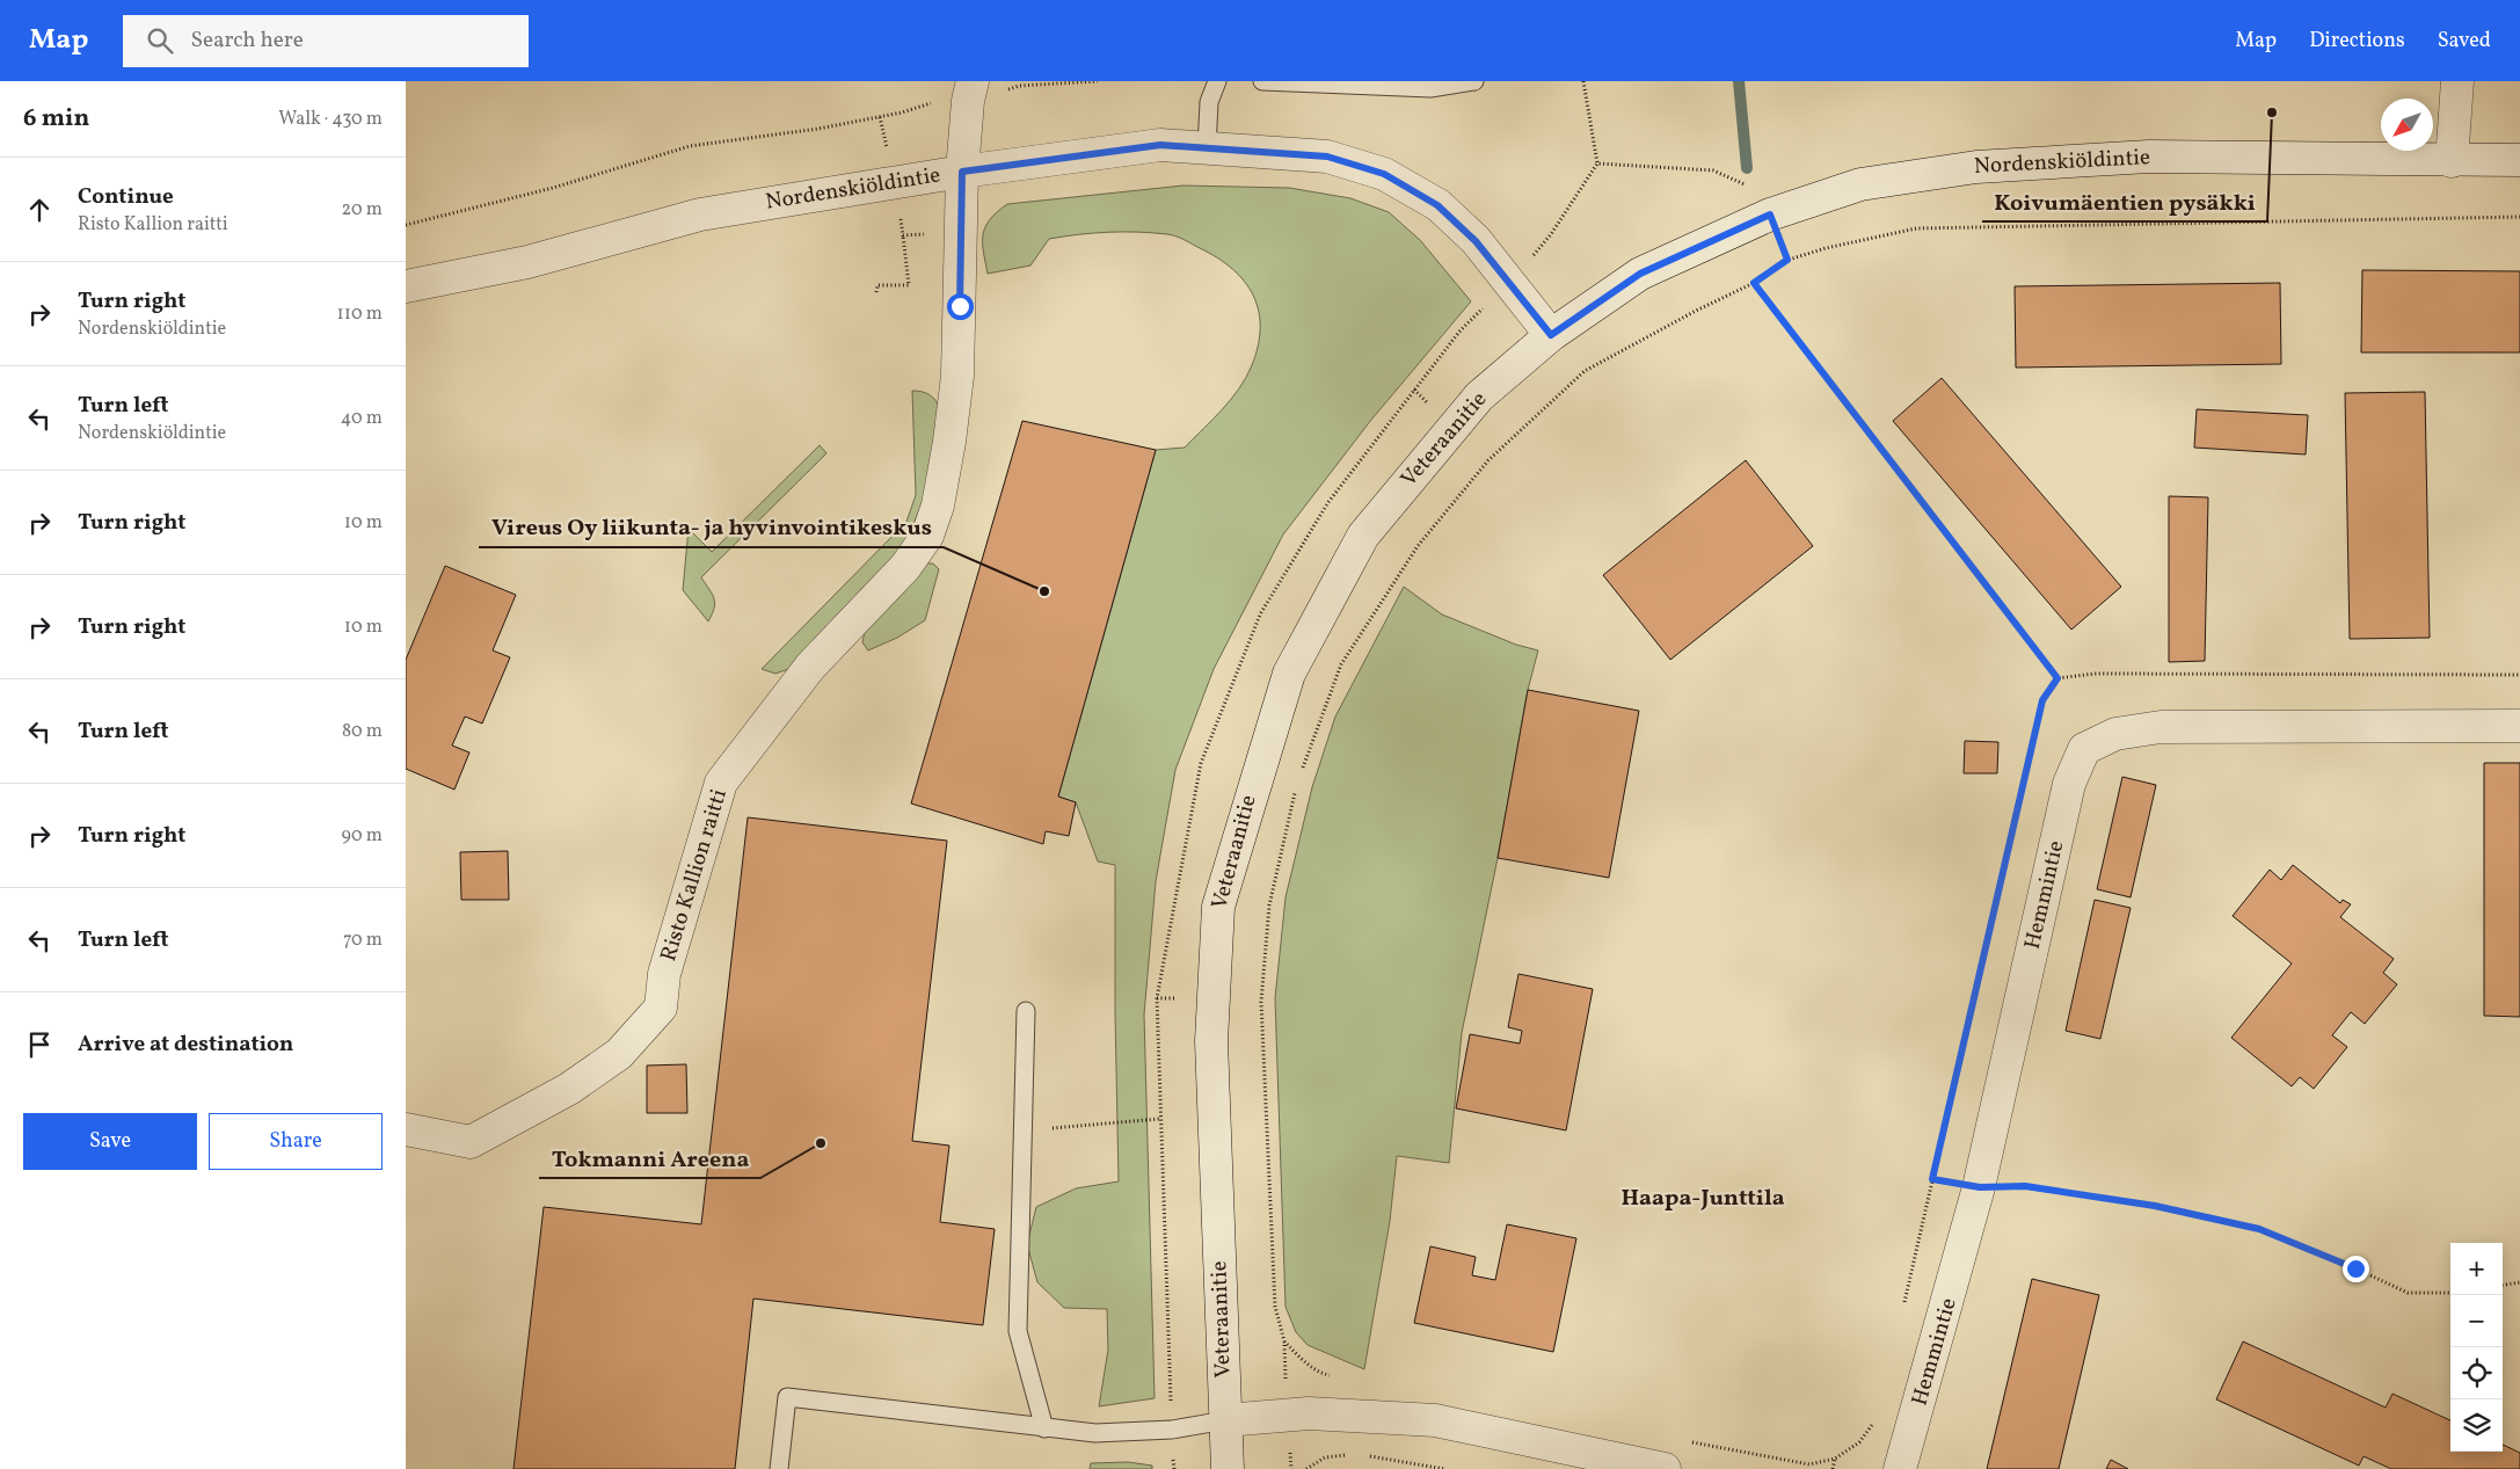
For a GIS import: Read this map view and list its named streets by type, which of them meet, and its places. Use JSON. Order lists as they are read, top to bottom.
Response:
{
  "streets": {
    "street": [
      "Nordenskiöldintie",
      "Veteraanitie",
      "Risto Kallion raitti",
      "Hemmintie"
    ]
  },
  "crossings": [
    ["Nordenskiöldintie", "Veteraanitie"],
    ["Nordenskiöldintie", "Risto Kallion raitti"]
  ],
  "districts": ["Haapa-Junttila"],
  "places": ["Koivumäentien pysäkki", "Vireus Oy liikunta- ja hyvinvointikeskus", "Tokmanni Areena"],
  "north": "bottom left",
  "page": {
    "header": "Map",
    "search": "Search here",
    "nav": ["Map", "Directions", "Saved"],
    "heading": ["6 min", "Walk · 430 m"],
    "list": [
      ["Continue", "Risto Kallion raitti", "20 m"],
      ["Turn right", "Nordenskiöldintie", "110 m"],
      ["Turn left", "Nordenskiöldintie", "40 m"],
      ["Turn right", "10 m"],
      ["Turn right", "10 m"],
      ["Turn left", "80 m"],
      ["Turn right", "90 m"],
      ["Turn left", "70 m"],
      "Arrive at destination"
    ],
    "buttons": ["Save", "Share"],
    "map_buttons": ["+", "−"]
  }
}
